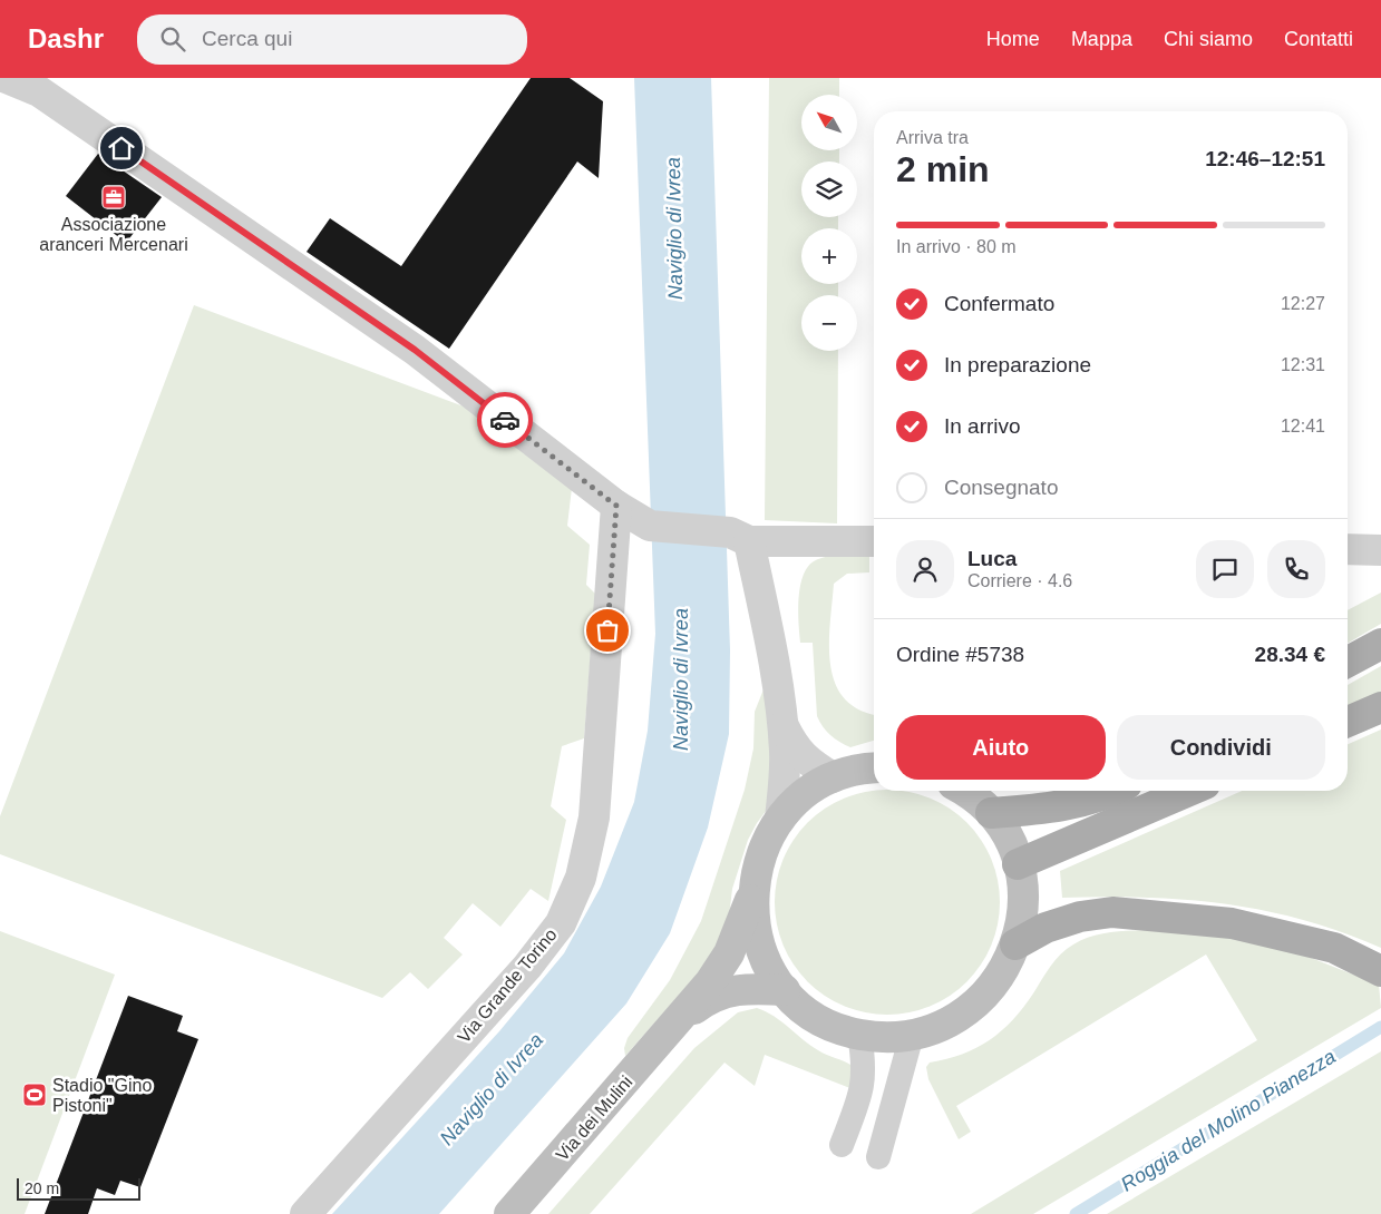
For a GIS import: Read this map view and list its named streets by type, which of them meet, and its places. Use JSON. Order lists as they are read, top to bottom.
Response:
{
  "streets": {
    "street": ["Via Grande Torino", "Via dei Mulini"]
  },
  "water": ["Naviglio di Ivrea", "Roggia del Molino Pianezza"],
  "places": {
    "office": ["Associazione aranceri Mercenari"],
    "sports": ["Stadio \"Gino Pistoni\""]
  },
  "scale_bar": "20 m",
  "north": "top left",
  "page": {
    "header": "Dashr",
    "search": "Cerca qui",
    "nav": [
      "Home",
      "Mappa",
      "Chi siamo",
      "Contatti"
    ],
    "map_buttons": ["+", "−"],
    "heading": ["2 min", "Arriva tra", "12:46–12:51"],
    "panel": [
      "Luca",
      "Corriere · 4.6",
      "Ordine #5738",
      "28.34 €"
    ],
    "bar": "In arrivo · 80 m",
    "list": [
      ["Confermato", "12:27"],
      ["In preparazione", "12:31"],
      ["In arrivo", "12:41"],
      "Consegnato"
    ],
    "buttons": ["Aiuto", "Condividi"],
    "scale": "20 m"
  }
}
